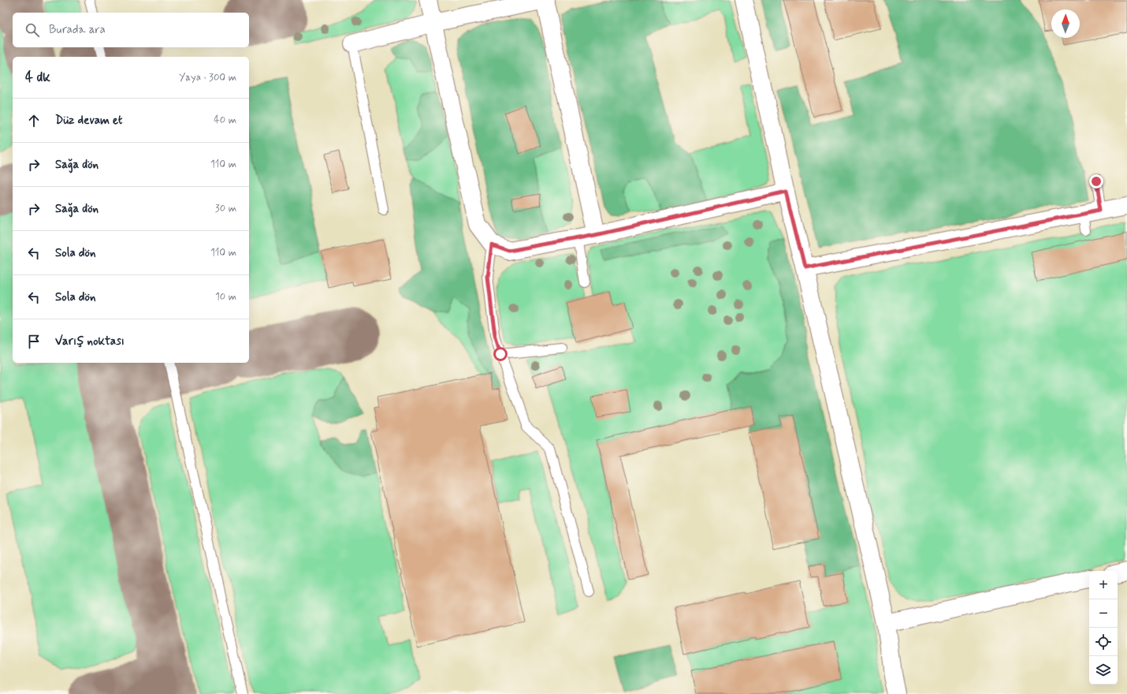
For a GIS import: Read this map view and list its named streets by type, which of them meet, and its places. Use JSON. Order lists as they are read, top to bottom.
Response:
{
  "north": "top",
  "page": {
    "search": "Burada ara",
    "heading": ["4 dk", "Yaya · 300 m"],
    "list": [
      ["Düz devam et", "40 m"],
      ["Sağa dön", "110 m"],
      ["Sağa dön", "30 m"],
      ["Sola dön", "110 m"],
      ["Sola dön", "10 m"],
      "Varış noktası"
    ],
    "map_buttons": ["+", "−"]
  }
}
